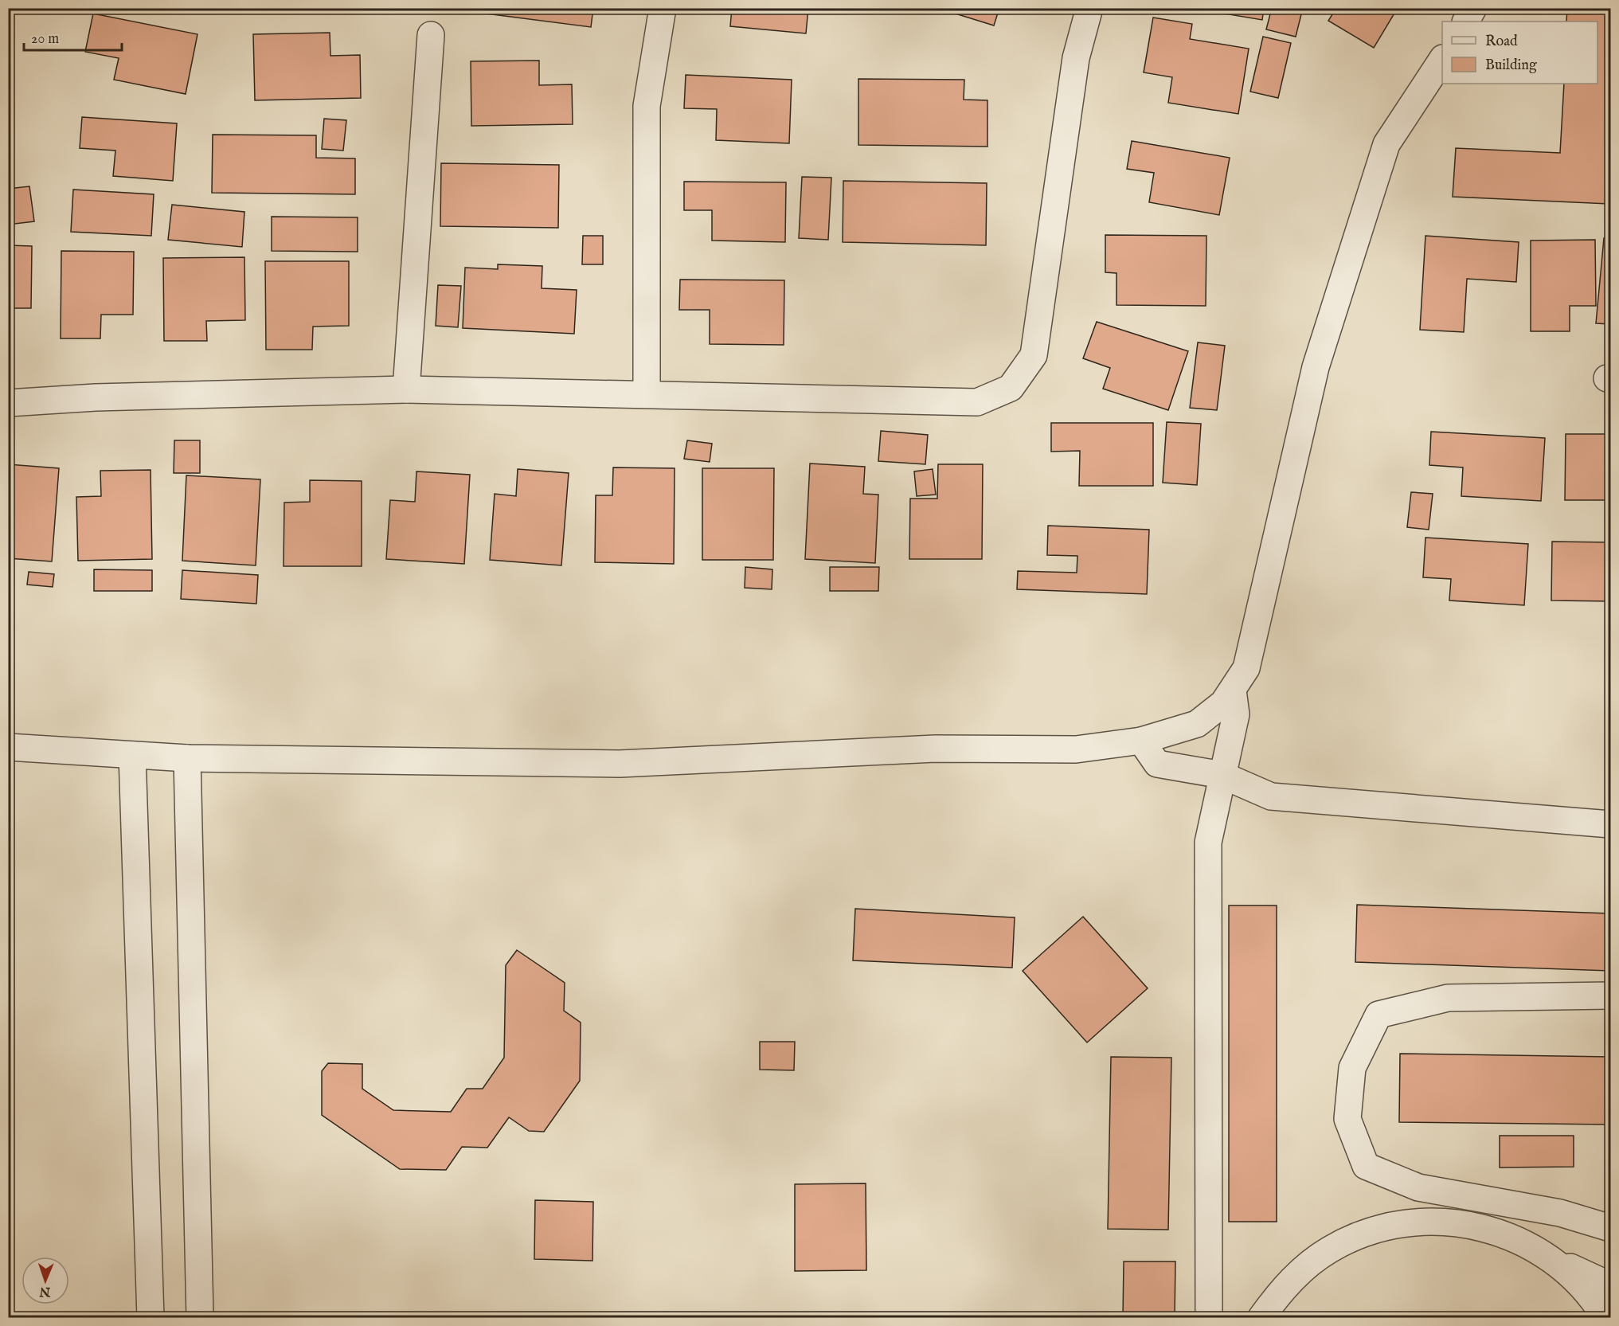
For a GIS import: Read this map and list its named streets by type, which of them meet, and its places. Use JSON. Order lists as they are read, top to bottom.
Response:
{
  "legend": ["Road", "Building"],
  "scale_bar": "20 m",
  "north": "bottom"
}
